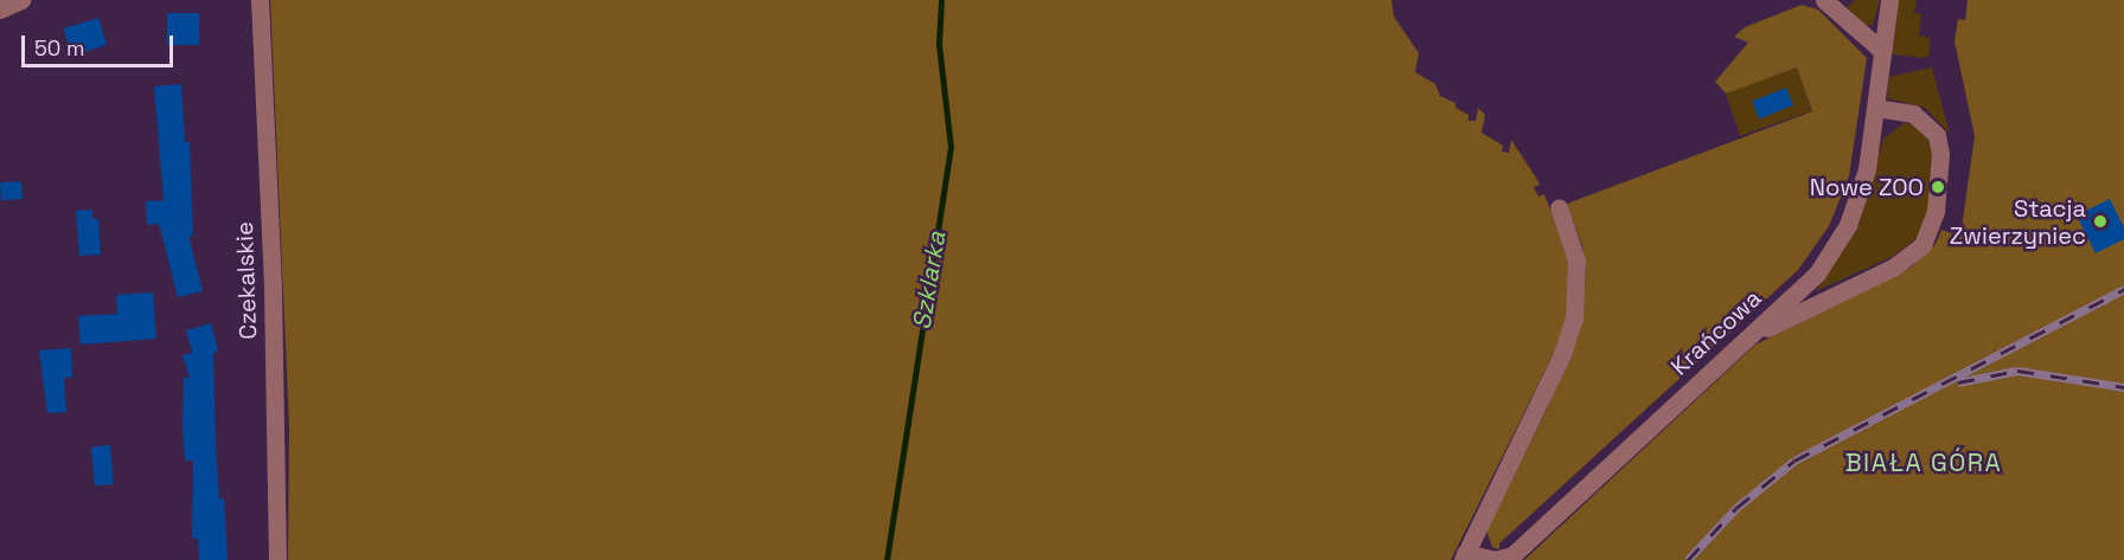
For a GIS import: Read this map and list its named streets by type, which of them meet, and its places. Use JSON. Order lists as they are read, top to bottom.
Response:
{
  "streets": {
    "street": ["Czekalskie", "Krańcowa"]
  },
  "districts": ["BIAŁA GÓRA"],
  "water": ["Szklarka"],
  "places": ["Nowe ZOO", "Stacja Zwierzyniec"],
  "scale_bar": "50 m"
}
